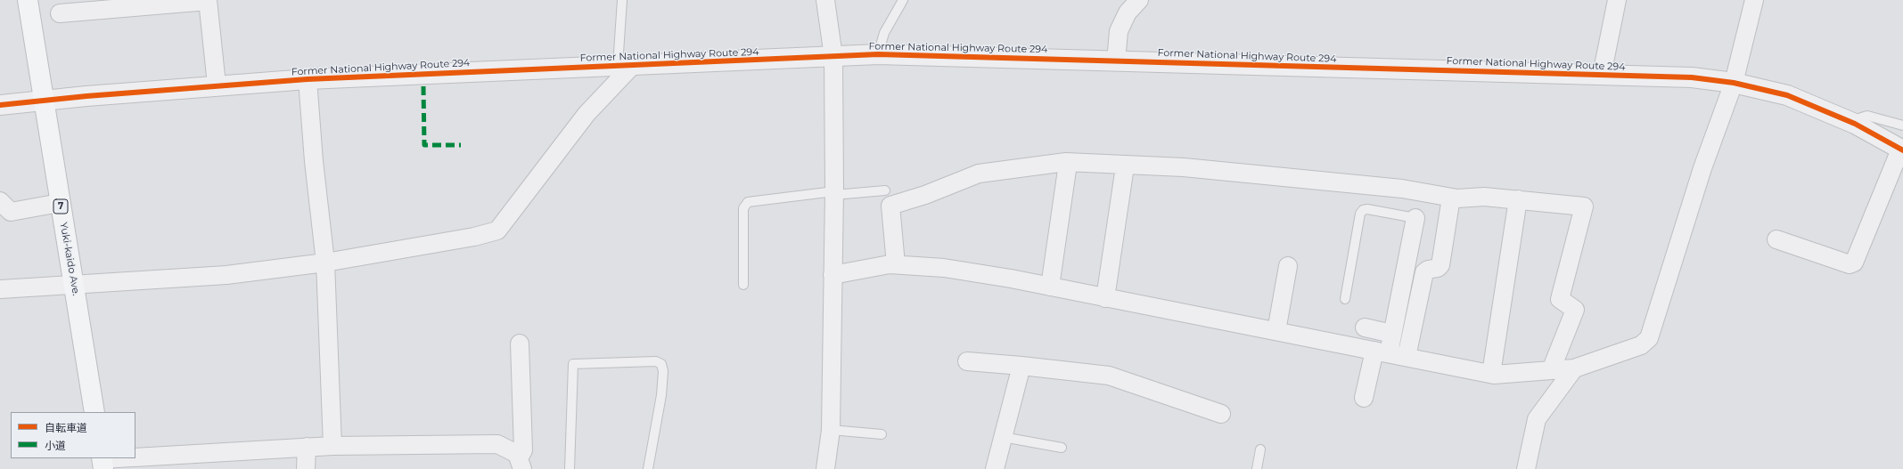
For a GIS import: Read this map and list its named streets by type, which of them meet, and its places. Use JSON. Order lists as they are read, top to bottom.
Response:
{
  "streets": {
    "main road": ["7", "Yuki-kaido Ave."],
    "street": ["Former National Highway Route 294"]
  },
  "crossings": [
    ["Former National Highway Route 294", "Yuki-kaido Ave."]
  ],
  "legend": ["自転車道", "小道"]
}
